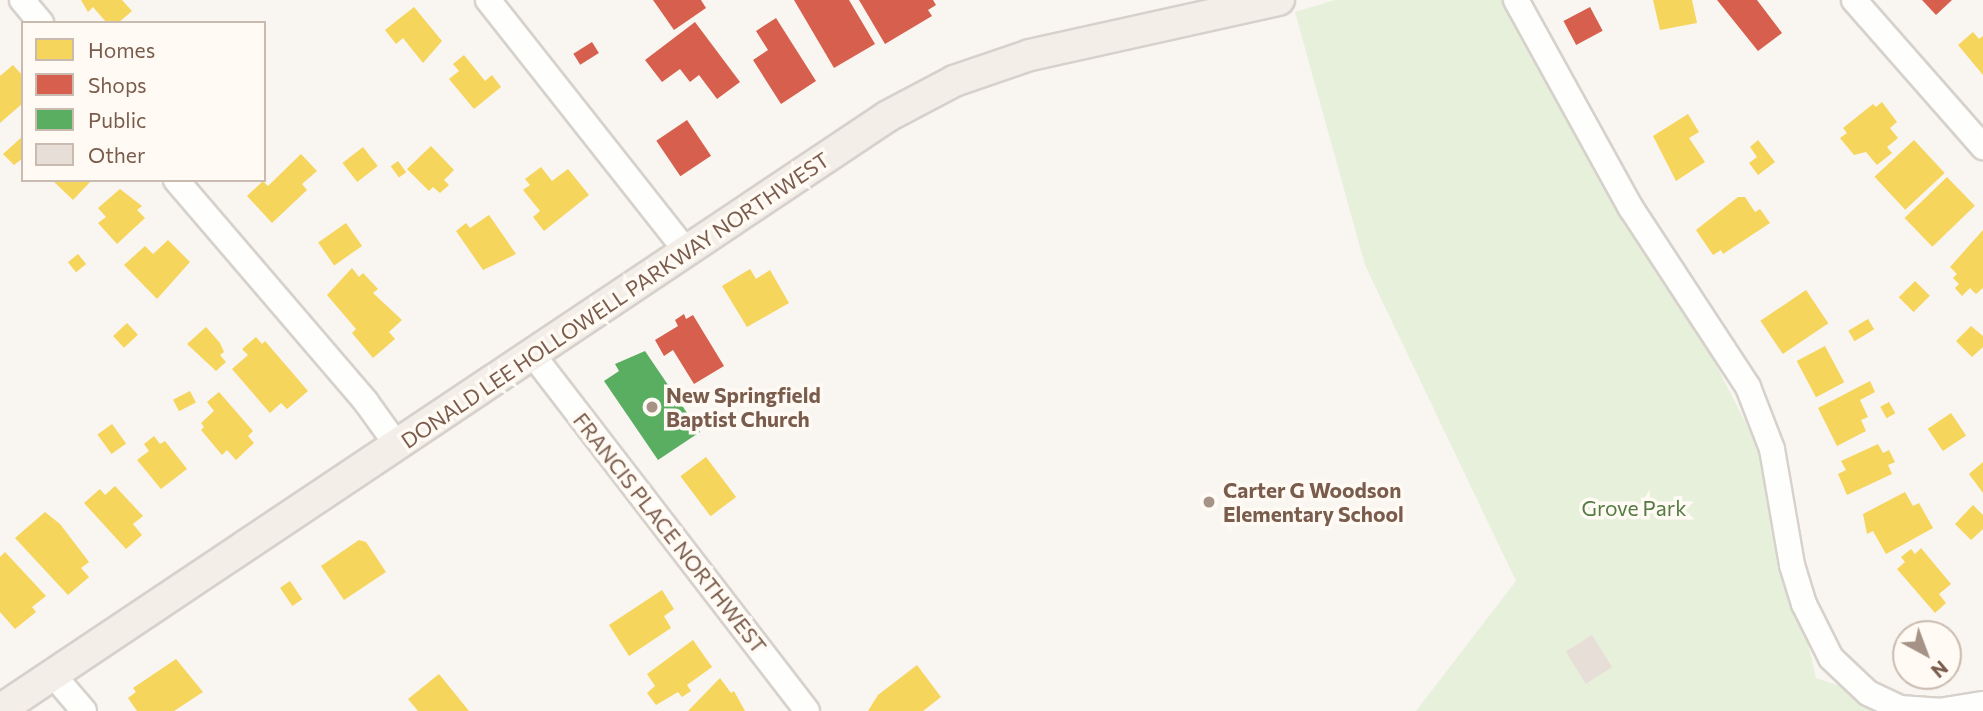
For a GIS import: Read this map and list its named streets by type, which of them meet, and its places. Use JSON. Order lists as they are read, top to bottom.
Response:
{
  "streets": {
    "main road": ["DONALD LEE HOLLOWELL PARKWAY NORTHWEST"],
    "street": ["FRANCIS PLACE NORTHWEST"]
  },
  "crossings": [
    ["DONALD LEE HOLLOWELL PARKWAY NORTHWEST", "FRANCIS PLACE NORTHWEST"]
  ],
  "parks": ["Grove Park"],
  "places": ["New Springfield Baptist Church", "Carter G Woodson Elementary School"],
  "legend": [
    "Homes",
    "Shops",
    "Public",
    "Other"
  ],
  "north": "bottom right"
}
